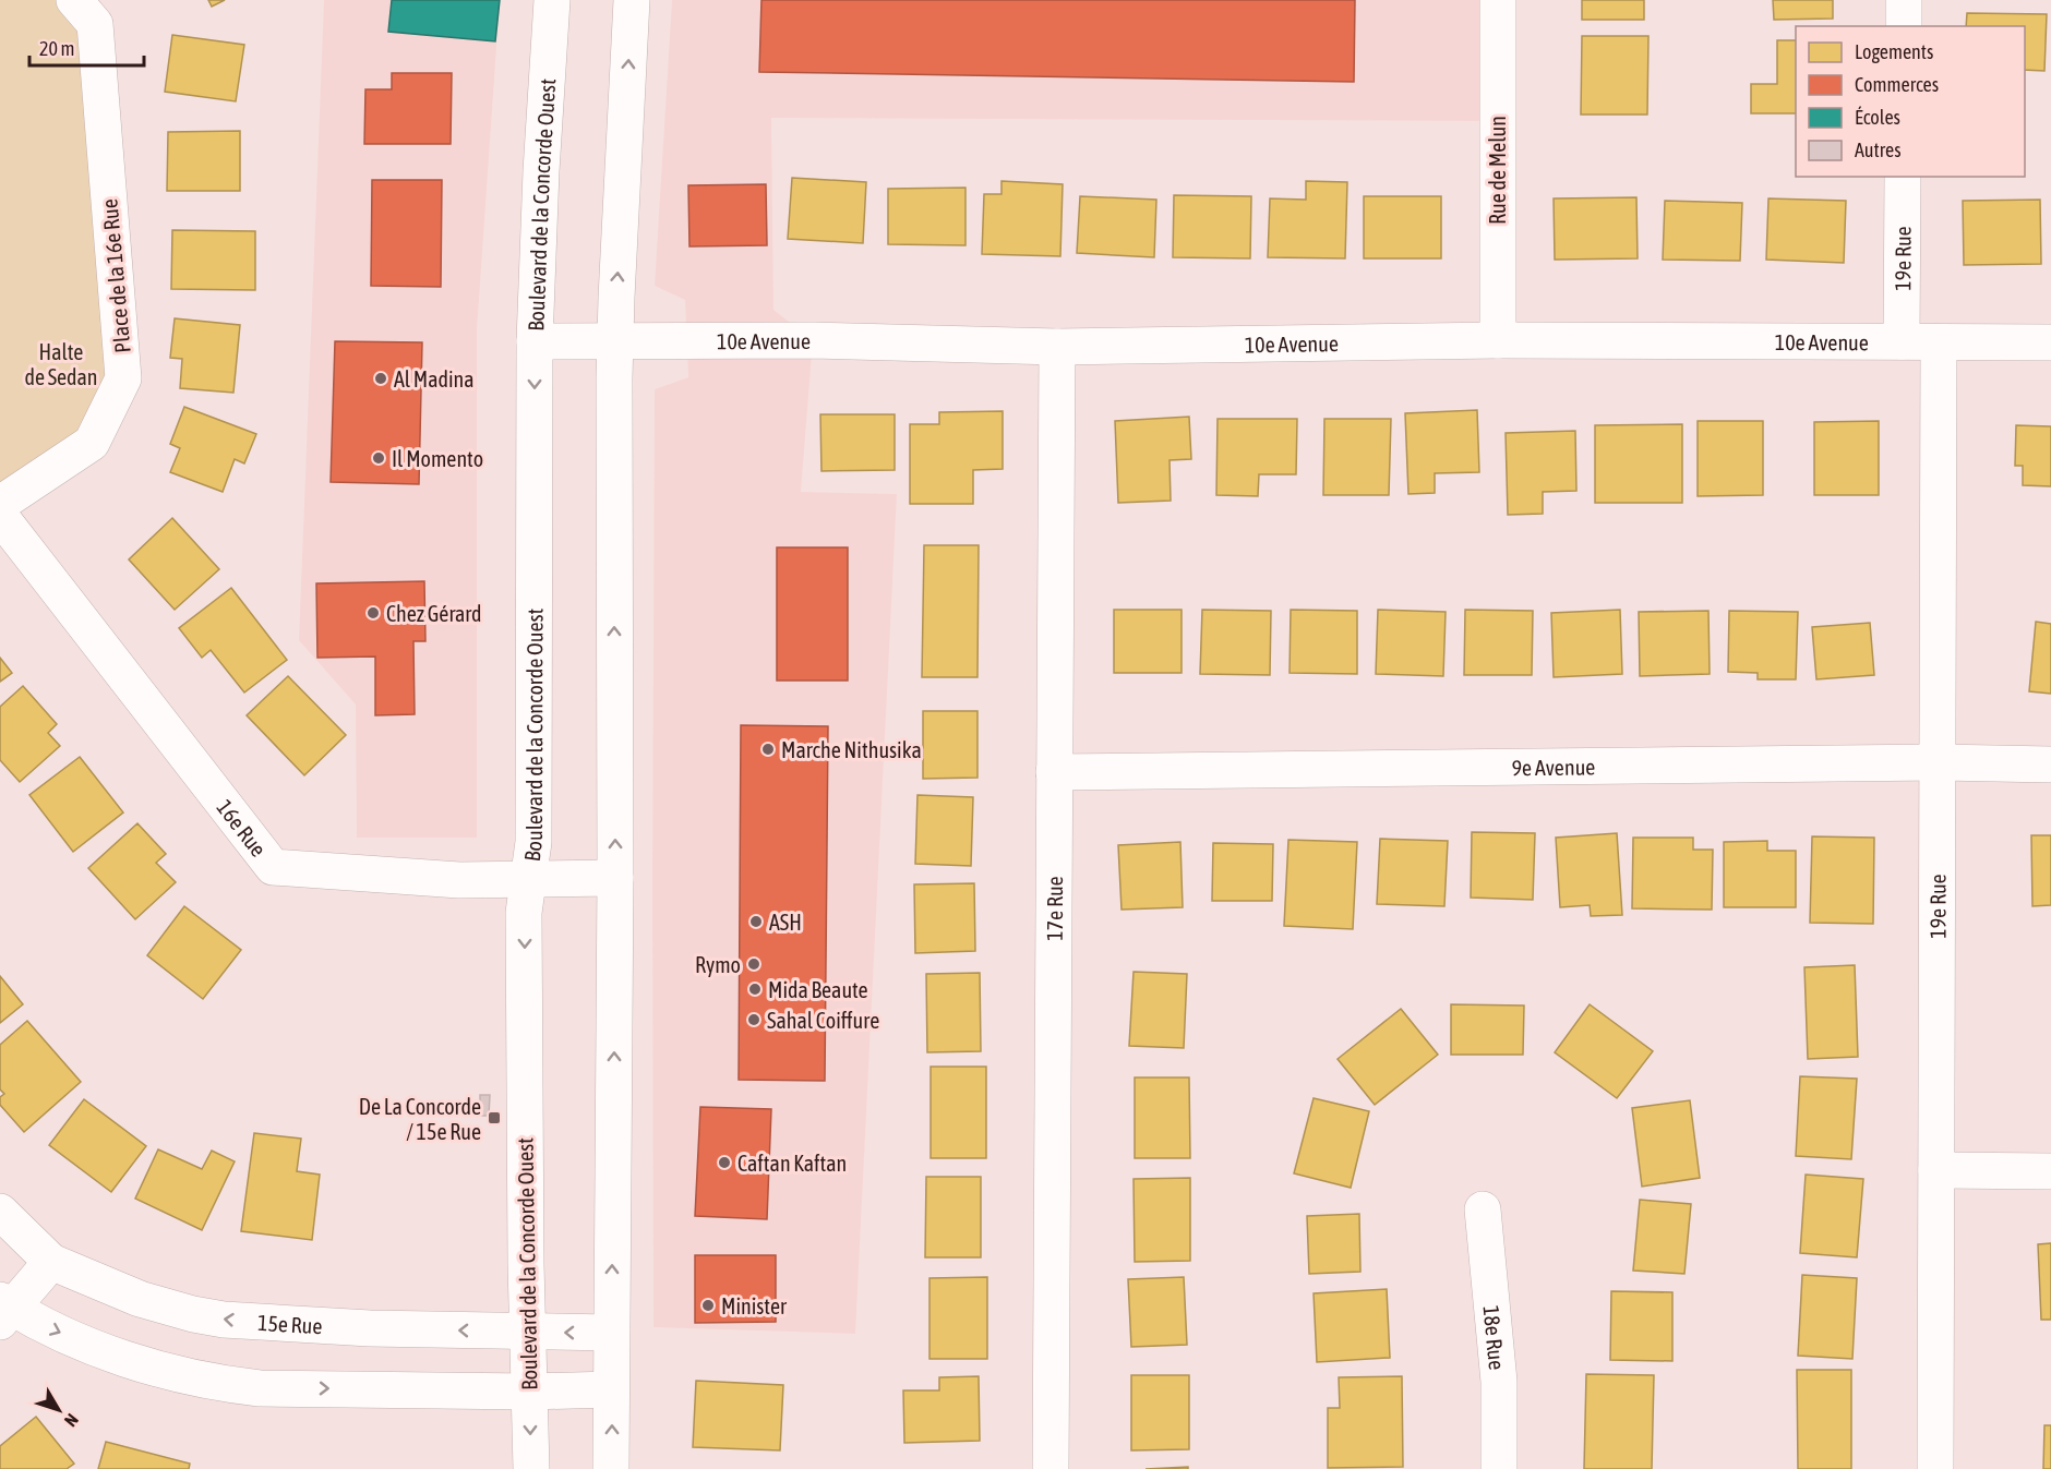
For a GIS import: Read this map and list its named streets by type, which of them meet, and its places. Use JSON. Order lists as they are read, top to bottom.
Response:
{
  "streets": {
    "street": [
      "Rue de Melun",
      "Boulevard de la Concorde Ouest",
      "19e Rue",
      "Place de la 16e Rue",
      "10e Avenue",
      "9e Avenue",
      "16e Rue",
      "17e Rue",
      "15e Rue",
      "18e Rue"
    ]
  },
  "crossings": [
    ["Rue de Melun", "10e Avenue"],
    ["Boulevard de la Concorde Ouest", "10e Avenue"],
    ["Boulevard de la Concorde Ouest", "16e Rue"],
    ["Boulevard de la Concorde Ouest", "15e Rue"],
    ["19e Rue", "10e Avenue"],
    ["19e Rue", "9e Avenue"],
    ["10e Avenue", "17e Rue"],
    ["9e Avenue", "17e Rue"]
  ],
  "parks": ["Halte de Sedan"],
  "places": {
    "other": [
      "Al Madina",
      "Il Momento",
      "Chez Gérard",
      "Marche Nithusika",
      "ASH",
      "Rymo",
      "Mida Beaute",
      "Sahal Coiffure",
      "Caftan Kaftan",
      "Minister"
    ],
    "transit": ["De La Concorde / 15e Rue"]
  },
  "legend": [
    "Logements",
    "Commerces",
    "Écoles",
    "Autres"
  ],
  "scale_bar": "20 m",
  "north": "bottom right"
}
